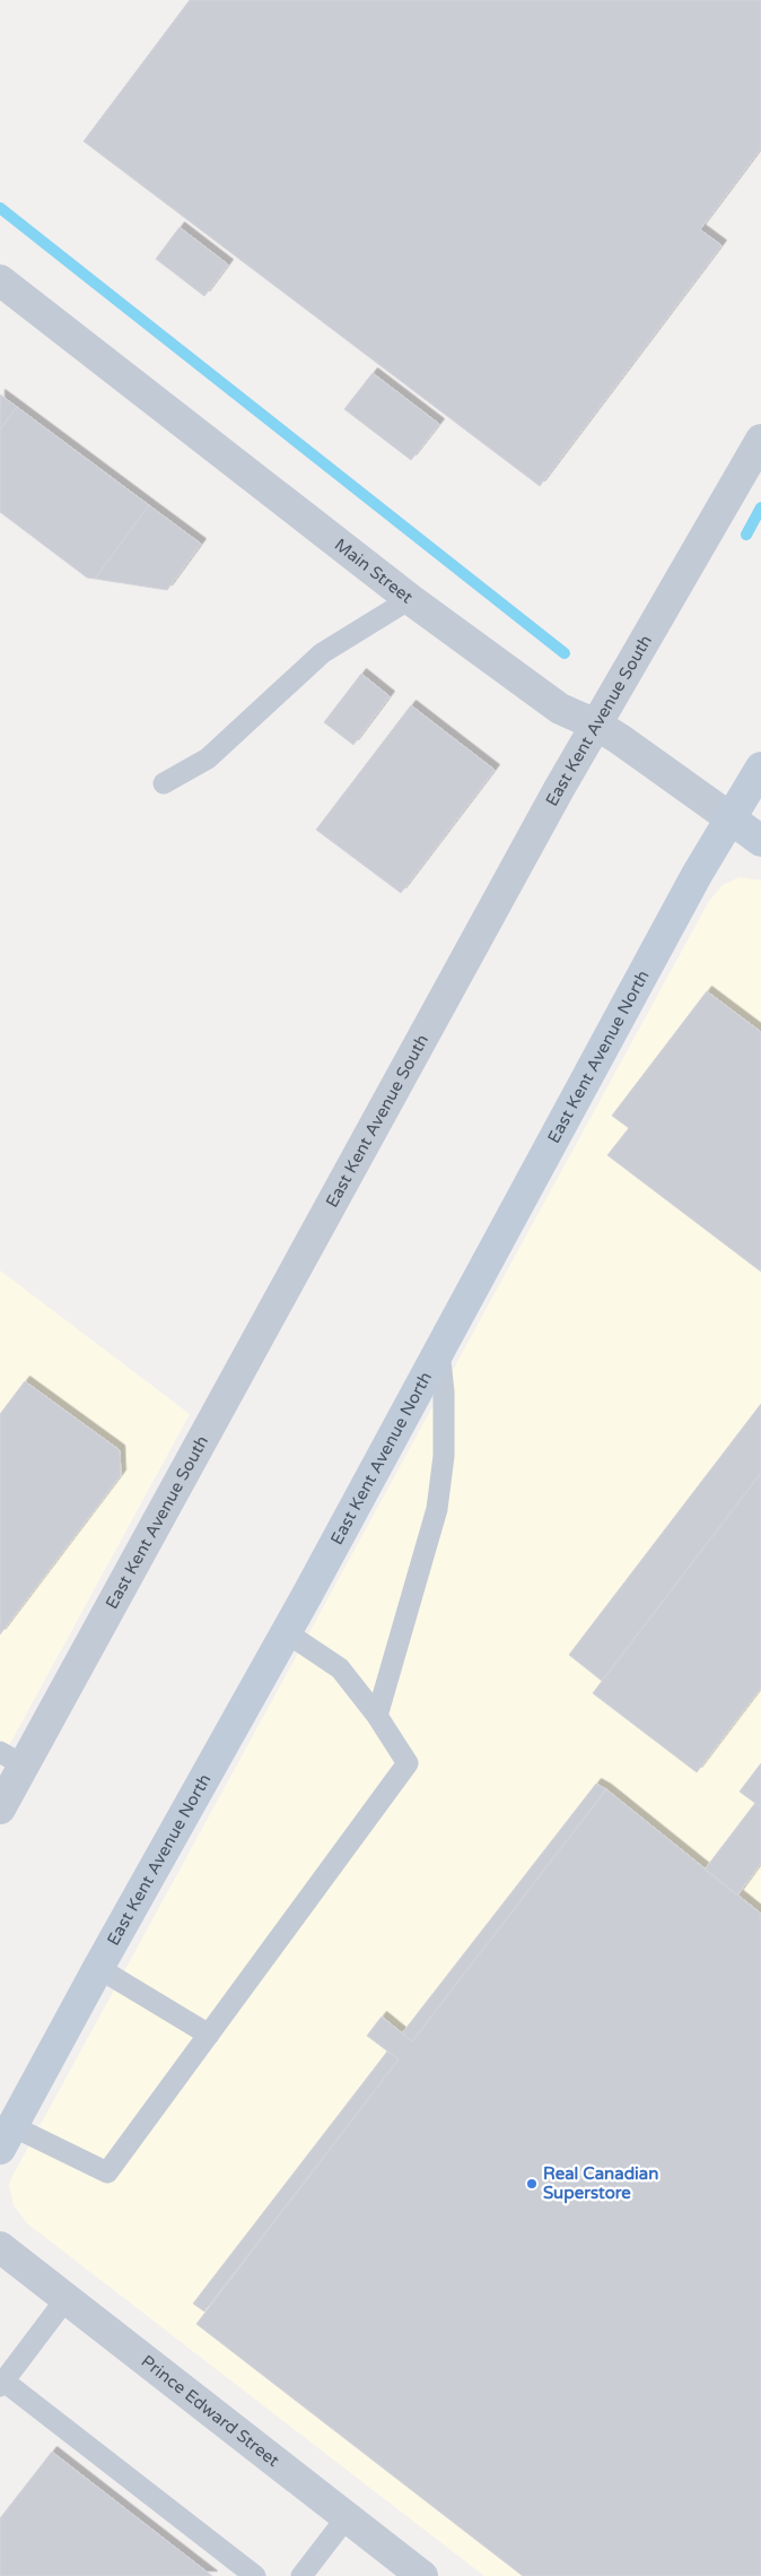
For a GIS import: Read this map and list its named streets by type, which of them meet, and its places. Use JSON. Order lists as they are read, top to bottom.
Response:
{
  "streets": {
    "street": [
      "Main Street",
      "East Kent Avenue South",
      "East Kent Avenue North",
      "Prince Edward Street"
    ]
  },
  "crossings": [
    ["Main Street", "East Kent Avenue South"],
    ["Main Street", "East Kent Avenue North"]
  ],
  "places": ["Real Canadian Superstore"]
}
